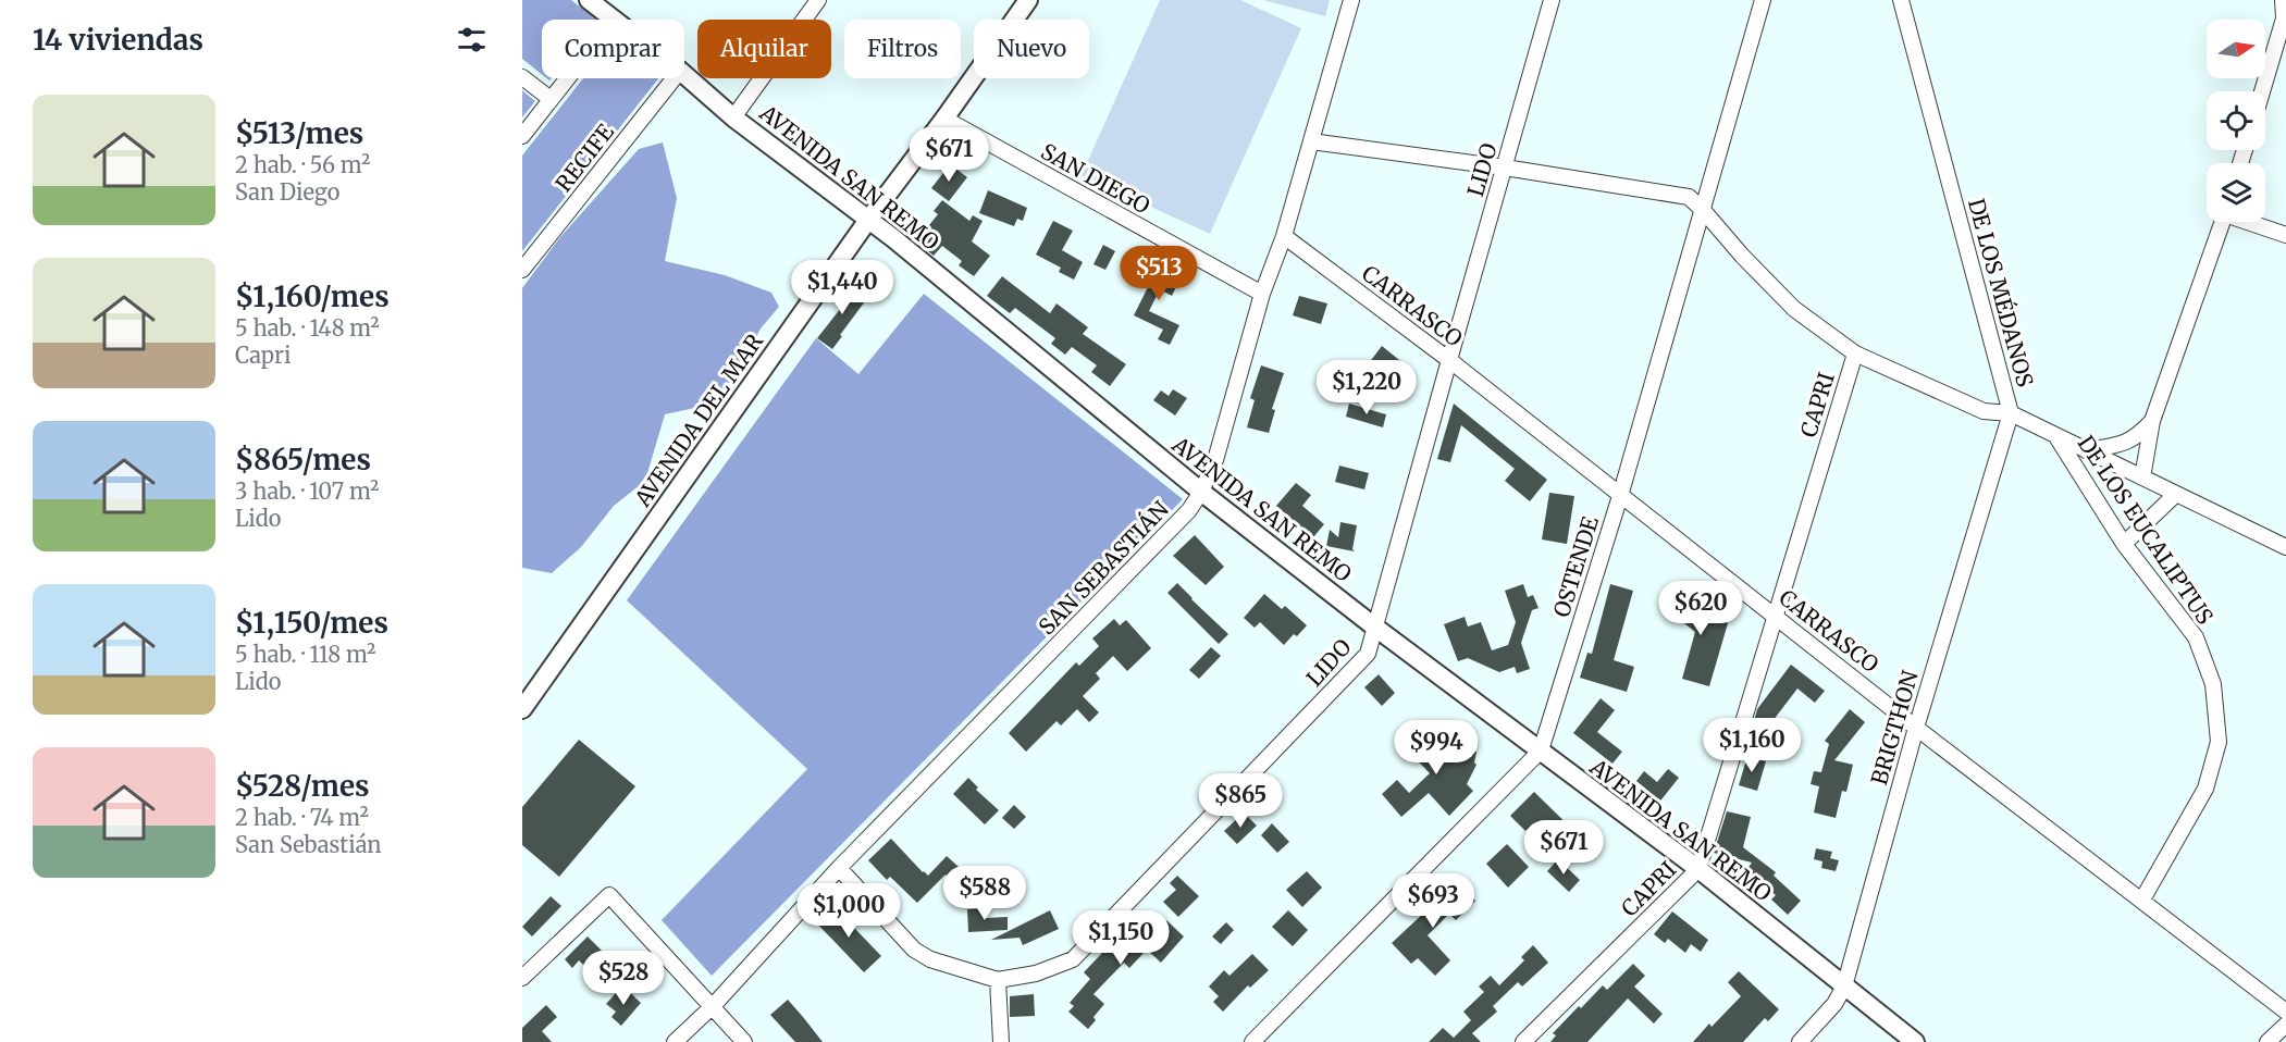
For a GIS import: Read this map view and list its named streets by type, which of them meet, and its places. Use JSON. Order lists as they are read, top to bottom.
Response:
{
  "streets": {
    "street": [
      "RECIFE",
      "LIDO",
      "AVENIDA SAN REMO",
      "SAN DIEGO",
      "DE LOS MÉDANOS",
      "CARRASCO",
      "CAPRI",
      "AVENIDA DEL MAR",
      "DE LOS EUCALIPTUS",
      "OSTENDE",
      "SAN SEBASTIÁN",
      "BRIGTHON"
    ]
  },
  "crossings": [
    ["LIDO", "AVENIDA SAN REMO"],
    ["LIDO", "CARRASCO"],
    ["LIDO", "SAN SEBASTIÁN"],
    ["AVENIDA SAN REMO", "CAPRI"],
    ["AVENIDA SAN REMO", "AVENIDA DEL MAR"],
    ["AVENIDA SAN REMO", "OSTENDE"],
    ["AVENIDA SAN REMO", "SAN SEBASTIÁN"],
    ["AVENIDA SAN REMO", "BRIGTHON"],
    ["SAN DIEGO", "AVENIDA DEL MAR"],
    ["SAN DIEGO", "SAN SEBASTIÁN"],
    ["DE LOS MÉDANOS", "DE LOS EUCALIPTUS"],
    ["DE LOS MÉDANOS", "BRIGTHON"],
    ["CARRASCO", "CAPRI"],
    ["CARRASCO", "DE LOS EUCALIPTUS"],
    ["CARRASCO", "OSTENDE"],
    ["CARRASCO", "SAN SEBASTIÁN"],
    ["CARRASCO", "BRIGTHON"]
  ],
  "north": "right",
  "page": {
    "heading": "14 viviendas",
    "chip": [
      "Comprar",
      "Alquilar",
      "Filtros",
      "Nuevo"
    ],
    "list": [
      {
        "name": "$513/mes",
        "note": "2 hab. · 56 m² · San Diego"
      },
      {
        "name": "$1,160/mes",
        "note": "5 hab. · 148 m² · Capri"
      },
      {
        "name": "$865/mes",
        "note": "3 hab. · 107 m² · Lido"
      },
      {
        "name": "$1,150/mes",
        "note": "5 hab. · 118 m² · Lido"
      },
      {
        "name": "$528/mes",
        "note": "2 hab. · 74 m² · San Sebastián"
      }
    ],
    "price": [
      "$671",
      "$513",
      "$1,440",
      "$1,220",
      "$620",
      "$1,160",
      "$994",
      "$865",
      "$671",
      "$588",
      "$693",
      "$1,000",
      "$1,150",
      "$528"
    ]
  }
}
